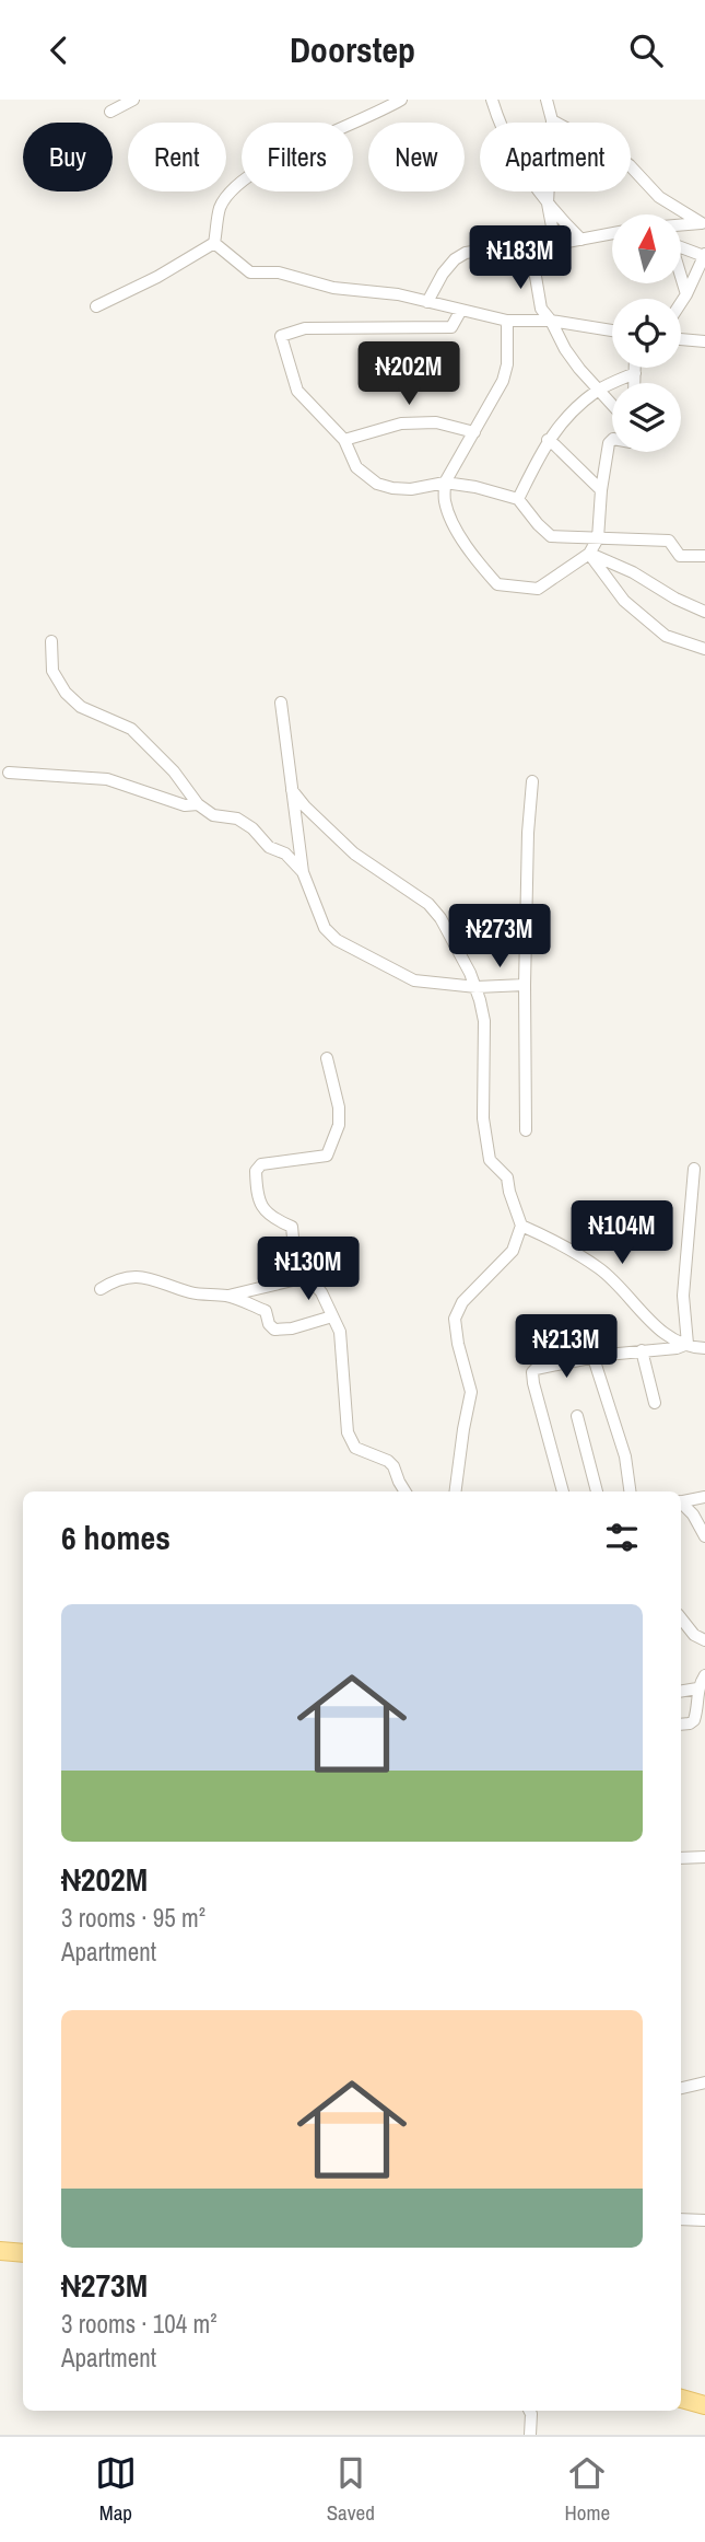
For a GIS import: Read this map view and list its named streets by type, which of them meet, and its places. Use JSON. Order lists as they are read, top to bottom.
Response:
{
  "north": "top",
  "page": {
    "header": "Doorstep",
    "chip": [
      "Buy",
      "Rent",
      "Filters",
      "New",
      "Apartment"
    ],
    "price": [
      "₦183M",
      "₦202M",
      "₦273M",
      "₦104M",
      "₦130M",
      "₦213M"
    ],
    "heading": "6 homes",
    "list": [
      {
        "name": "₦202M",
        "note": "3 rooms · 95 m² · Apartment"
      },
      {
        "name": "₦273M",
        "note": "3 rooms · 104 m² · Apartment"
      }
    ],
    "tabs": ["Map", "Saved", "Home"]
  }
}
